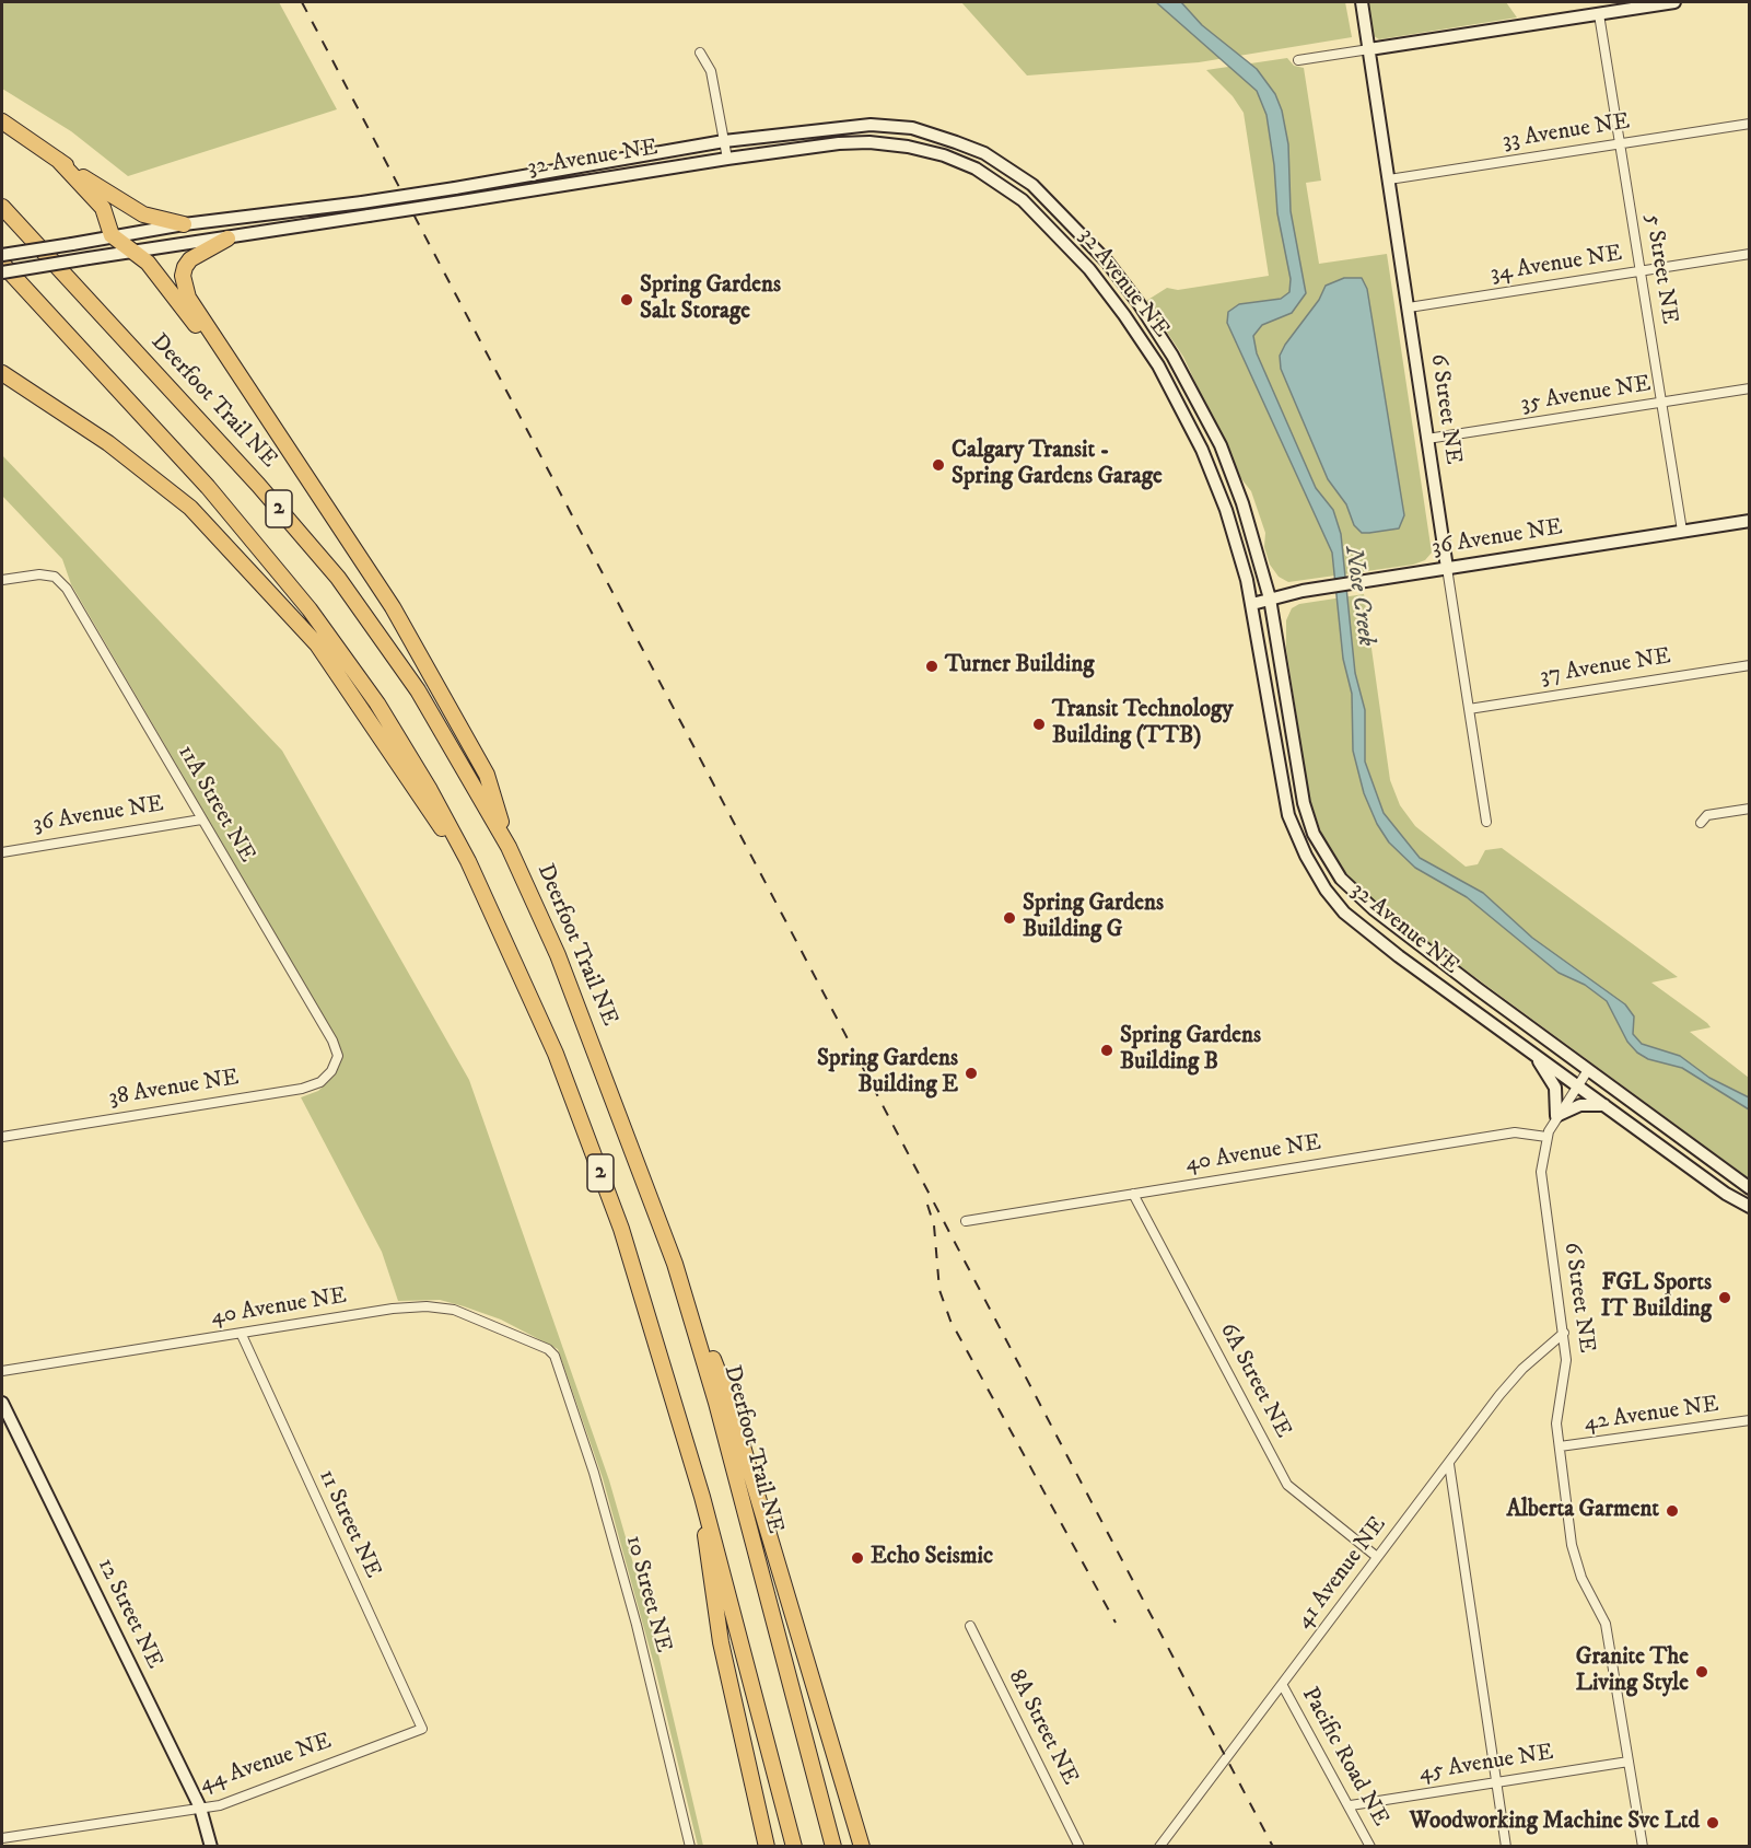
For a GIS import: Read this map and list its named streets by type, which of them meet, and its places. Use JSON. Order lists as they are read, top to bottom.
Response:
{
  "streets": {
    "highway": ["Deerfoot Trail NE", "2"],
    "main road": [
      "32 Avenue NE",
      "6 Street NE",
      "36 Avenue NE",
      "12 Street NE"
    ],
    "street": [
      "33 Avenue NE",
      "34 Avenue NE",
      "5 Street NE",
      "35 Avenue NE",
      "37 Avenue NE",
      "11A Street NE",
      "38 Avenue NE",
      "40 Avenue NE",
      "6A Street NE",
      "42 Avenue NE",
      "11 Street NE",
      "41 Avenue NE",
      "10 Street NE",
      "8A Street NE",
      "Pacific Road NE",
      "44 Avenue NE",
      "45 Avenue NE"
    ]
  },
  "crossings": [
    ["33 Avenue NE", "5 Street NE"],
    ["33 Avenue NE", "6 Street NE"],
    ["32 Avenue NE", "6 Street NE"],
    ["32 Avenue NE", "36 Avenue NE"],
    ["34 Avenue NE", "5 Street NE"],
    ["34 Avenue NE", "6 Street NE"],
    ["5 Street NE", "35 Avenue NE"],
    ["5 Street NE", "36 Avenue NE"],
    ["35 Avenue NE", "6 Street NE"],
    ["6 Street NE", "36 Avenue NE"],
    ["6 Street NE", "37 Avenue NE"],
    ["6 Street NE", "40 Avenue NE"],
    ["6 Street NE", "42 Avenue NE"],
    ["6 Street NE", "41 Avenue NE"],
    ["6 Street NE", "45 Avenue NE"],
    ["36 Avenue NE", "11A Street NE"],
    ["11A Street NE", "38 Avenue NE"],
    ["40 Avenue NE", "6A Street NE"],
    ["40 Avenue NE", "11 Street NE"],
    ["40 Avenue NE", "10 Street NE"],
    ["6A Street NE", "41 Avenue NE"],
    ["11 Street NE", "44 Avenue NE"],
    ["41 Avenue NE", "Pacific Road NE"],
    ["12 Street NE", "44 Avenue NE"],
    ["Pacific Road NE", "45 Avenue NE"]
  ],
  "water": ["Nose Creek"],
  "places": [
    "Spring Gardens Salt Storage",
    "Calgary Transit - Spring Gardens Garage",
    "Turner Building",
    "Transit Technology Building (TTB)",
    "Spring Gardens Building G",
    "Spring Gardens Building B",
    "Spring Gardens Building E",
    "FGL Sports IT Building",
    "Alberta Garment",
    "Echo Seismic",
    "Granite The Living Style",
    "Woodworking Machine Svc Ltd"
  ]
}
